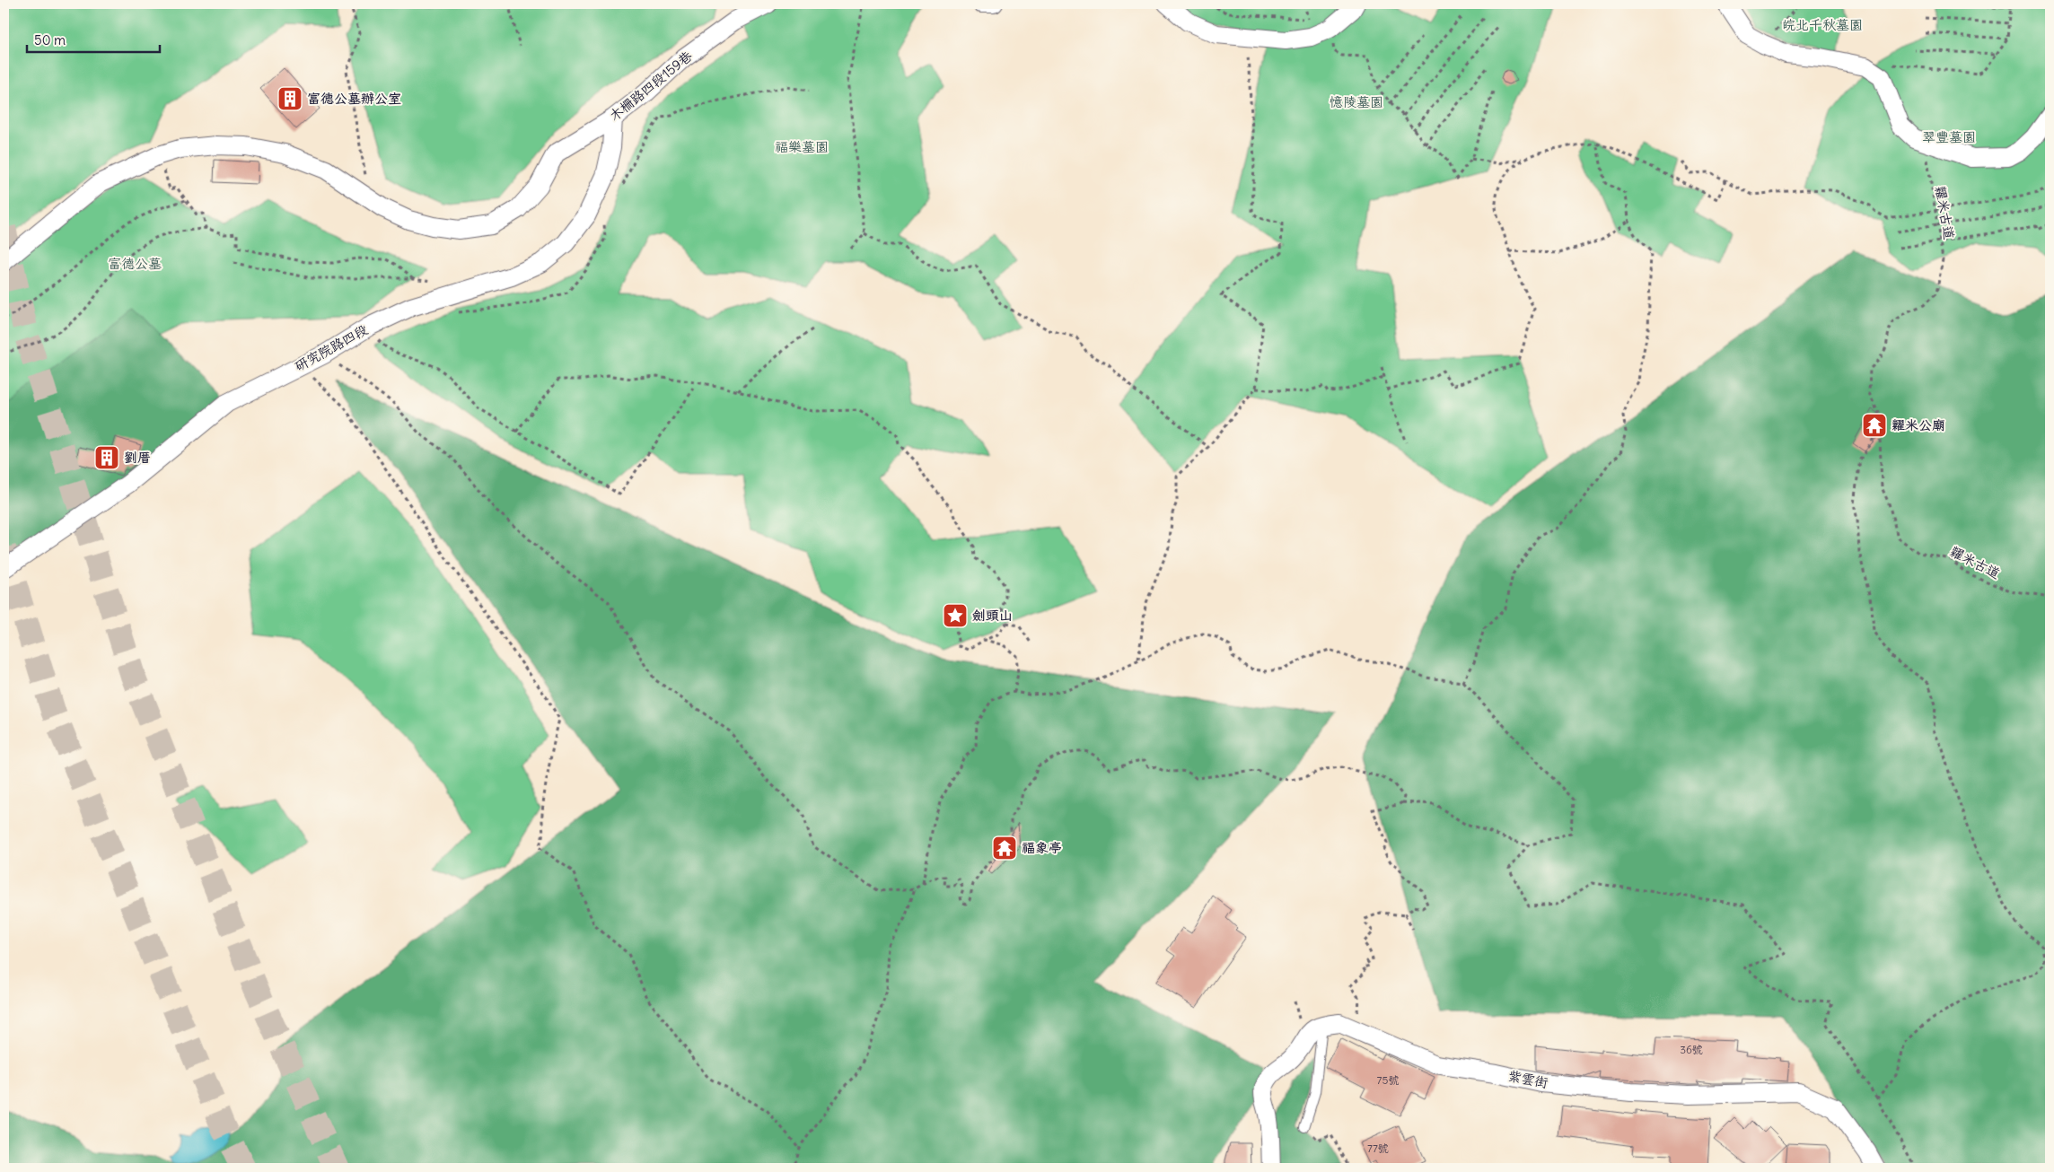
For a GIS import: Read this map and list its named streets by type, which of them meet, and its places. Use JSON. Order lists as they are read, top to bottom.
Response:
{
  "streets": {
    "street": ["木柵路四段159巷", "研究院路四段", "紫雲街"],
    "path": ["糶米古道"]
  },
  "crossings": [
    ["木柵路四段159巷", "研究院路四段"]
  ],
  "parks": [
    "皖北千秋墓園",
    "憶陵墓園",
    "翠豐墓園",
    "福樂墓園",
    "富德公墓"
  ],
  "places": {
    "building": ["富德公墓辦公室", "劉厝"],
    "temple": ["糶米公廟", "福象亭"],
    "place": ["劍頭山"]
  },
  "house_numbers": ["36號", "75號", "77號"],
  "scale_bar": "50 m"
}
